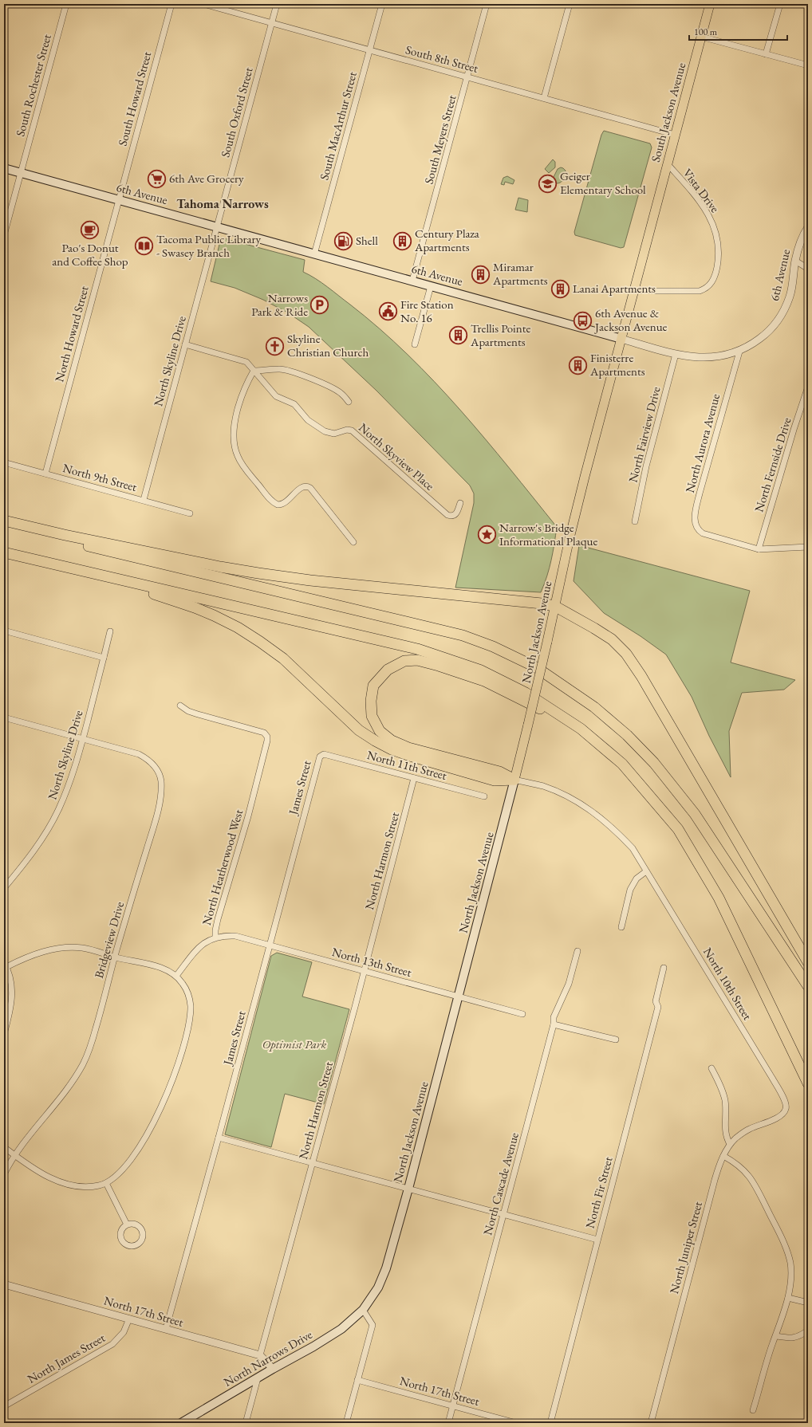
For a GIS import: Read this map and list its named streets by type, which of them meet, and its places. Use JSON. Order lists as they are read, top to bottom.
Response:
{
  "streets": {
    "main road": [
      "South Jackson Avenue",
      "6th Avenue",
      "North Jackson Avenue",
      "North Narrows Drive"
    ],
    "street": [
      "South 8th Street",
      "South Rochester Street",
      "South Howard Street",
      "South Oxford Street",
      "South MacArthur Street",
      "South Meyers Street",
      "Vista Drive",
      "North Howard Street",
      "North Skyline Drive",
      "North Fairview Drive",
      "North Aurora Avenue",
      "North Skyview Place",
      "North Fernside Drive",
      "North 9th Street",
      "North 11th Street",
      "James Street",
      "North Harmon Street",
      "North Heatherwood West",
      "Bridgeview Drive",
      "North 13th Street",
      "North 10th Street",
      "North Cascade Avenue",
      "North Fir Street",
      "North Juniper Street",
      "North 17th Street",
      "North James Street"
    ]
  },
  "crossings": [
    ["South 8th Street", "South Oxford Street"],
    ["South 8th Street", "South Jackson Avenue"],
    ["South 8th Street", "South MacArthur Street"],
    ["South 8th Street", "South Meyers Street"],
    ["South Rochester Street", "6th Avenue"],
    ["South Howard Street", "6th Avenue"],
    ["South Howard Street", "North Howard Street"],
    ["South Oxford Street", "6th Avenue"],
    ["South Oxford Street", "North Skyline Drive"],
    ["South Jackson Avenue", "Vista Drive"],
    ["South Jackson Avenue", "6th Avenue"],
    ["South Jackson Avenue", "North Jackson Avenue"],
    ["South MacArthur Street", "6th Avenue"],
    ["South Meyers Street", "6th Avenue"],
    ["6th Avenue", "North Howard Street"],
    ["6th Avenue", "North Skyline Drive"],
    ["6th Avenue", "North Fairview Drive"],
    ["6th Avenue", "North Aurora Avenue"],
    ["6th Avenue", "North Jackson Avenue"],
    ["North Howard Street", "North 9th Street"],
    ["North Skyline Drive", "North Skyview Place"],
    ["North Skyline Drive", "North 9th Street"],
    ["North Skyline Drive", "Bridgeview Drive"],
    ["North Aurora Avenue", "North Fernside Drive"],
    ["North Jackson Avenue", "North 13th Street"],
    ["North Jackson Avenue", "North 10th Street"],
    ["North Jackson Avenue", "North Narrows Drive"],
    ["North 11th Street", "James Street"],
    ["North 11th Street", "North Harmon Street"],
    ["James Street", "North 13th Street"],
    ["James Street", "North 17th Street"],
    ["North Harmon Street", "North 13th Street"],
    ["North Harmon Street", "North 17th Street"],
    ["North Heatherwood West", "North 13th Street"],
    ["North 10th Street", "North Juniper Street"],
    ["North Cascade Avenue", "North 17th Street"],
    ["North 17th Street", "North James Street"]
  ],
  "districts": ["Tahoma Narrows"],
  "parks": ["Optimist Park"],
  "places": {
    "supermarket": ["6th Ave Grocery"],
    "school or university": ["Geiger Elementary School"],
    "cafe": ["Pao's Donut and Coffee Shop"],
    "fuel station": ["Shell"],
    "building": [
      "Century Plaza Apartments",
      "Miramar Apartments",
      "Lanai Apartments",
      "Trellis Pointe Apartments",
      "Finisterre Apartments"
    ],
    "library": ["Tacoma Public Library - Swasey Branch"],
    "parking": ["Narrows Park & Ride"],
    "public building": ["Fire Station No. 16"],
    "bus stop": ["6th Avenue & Jackson Avenue"],
    "church": ["Skyline Christian Church"],
    "place": ["Narrow's Bridge Informational Plaque"]
  },
  "scale_bar": "100 m"
}
